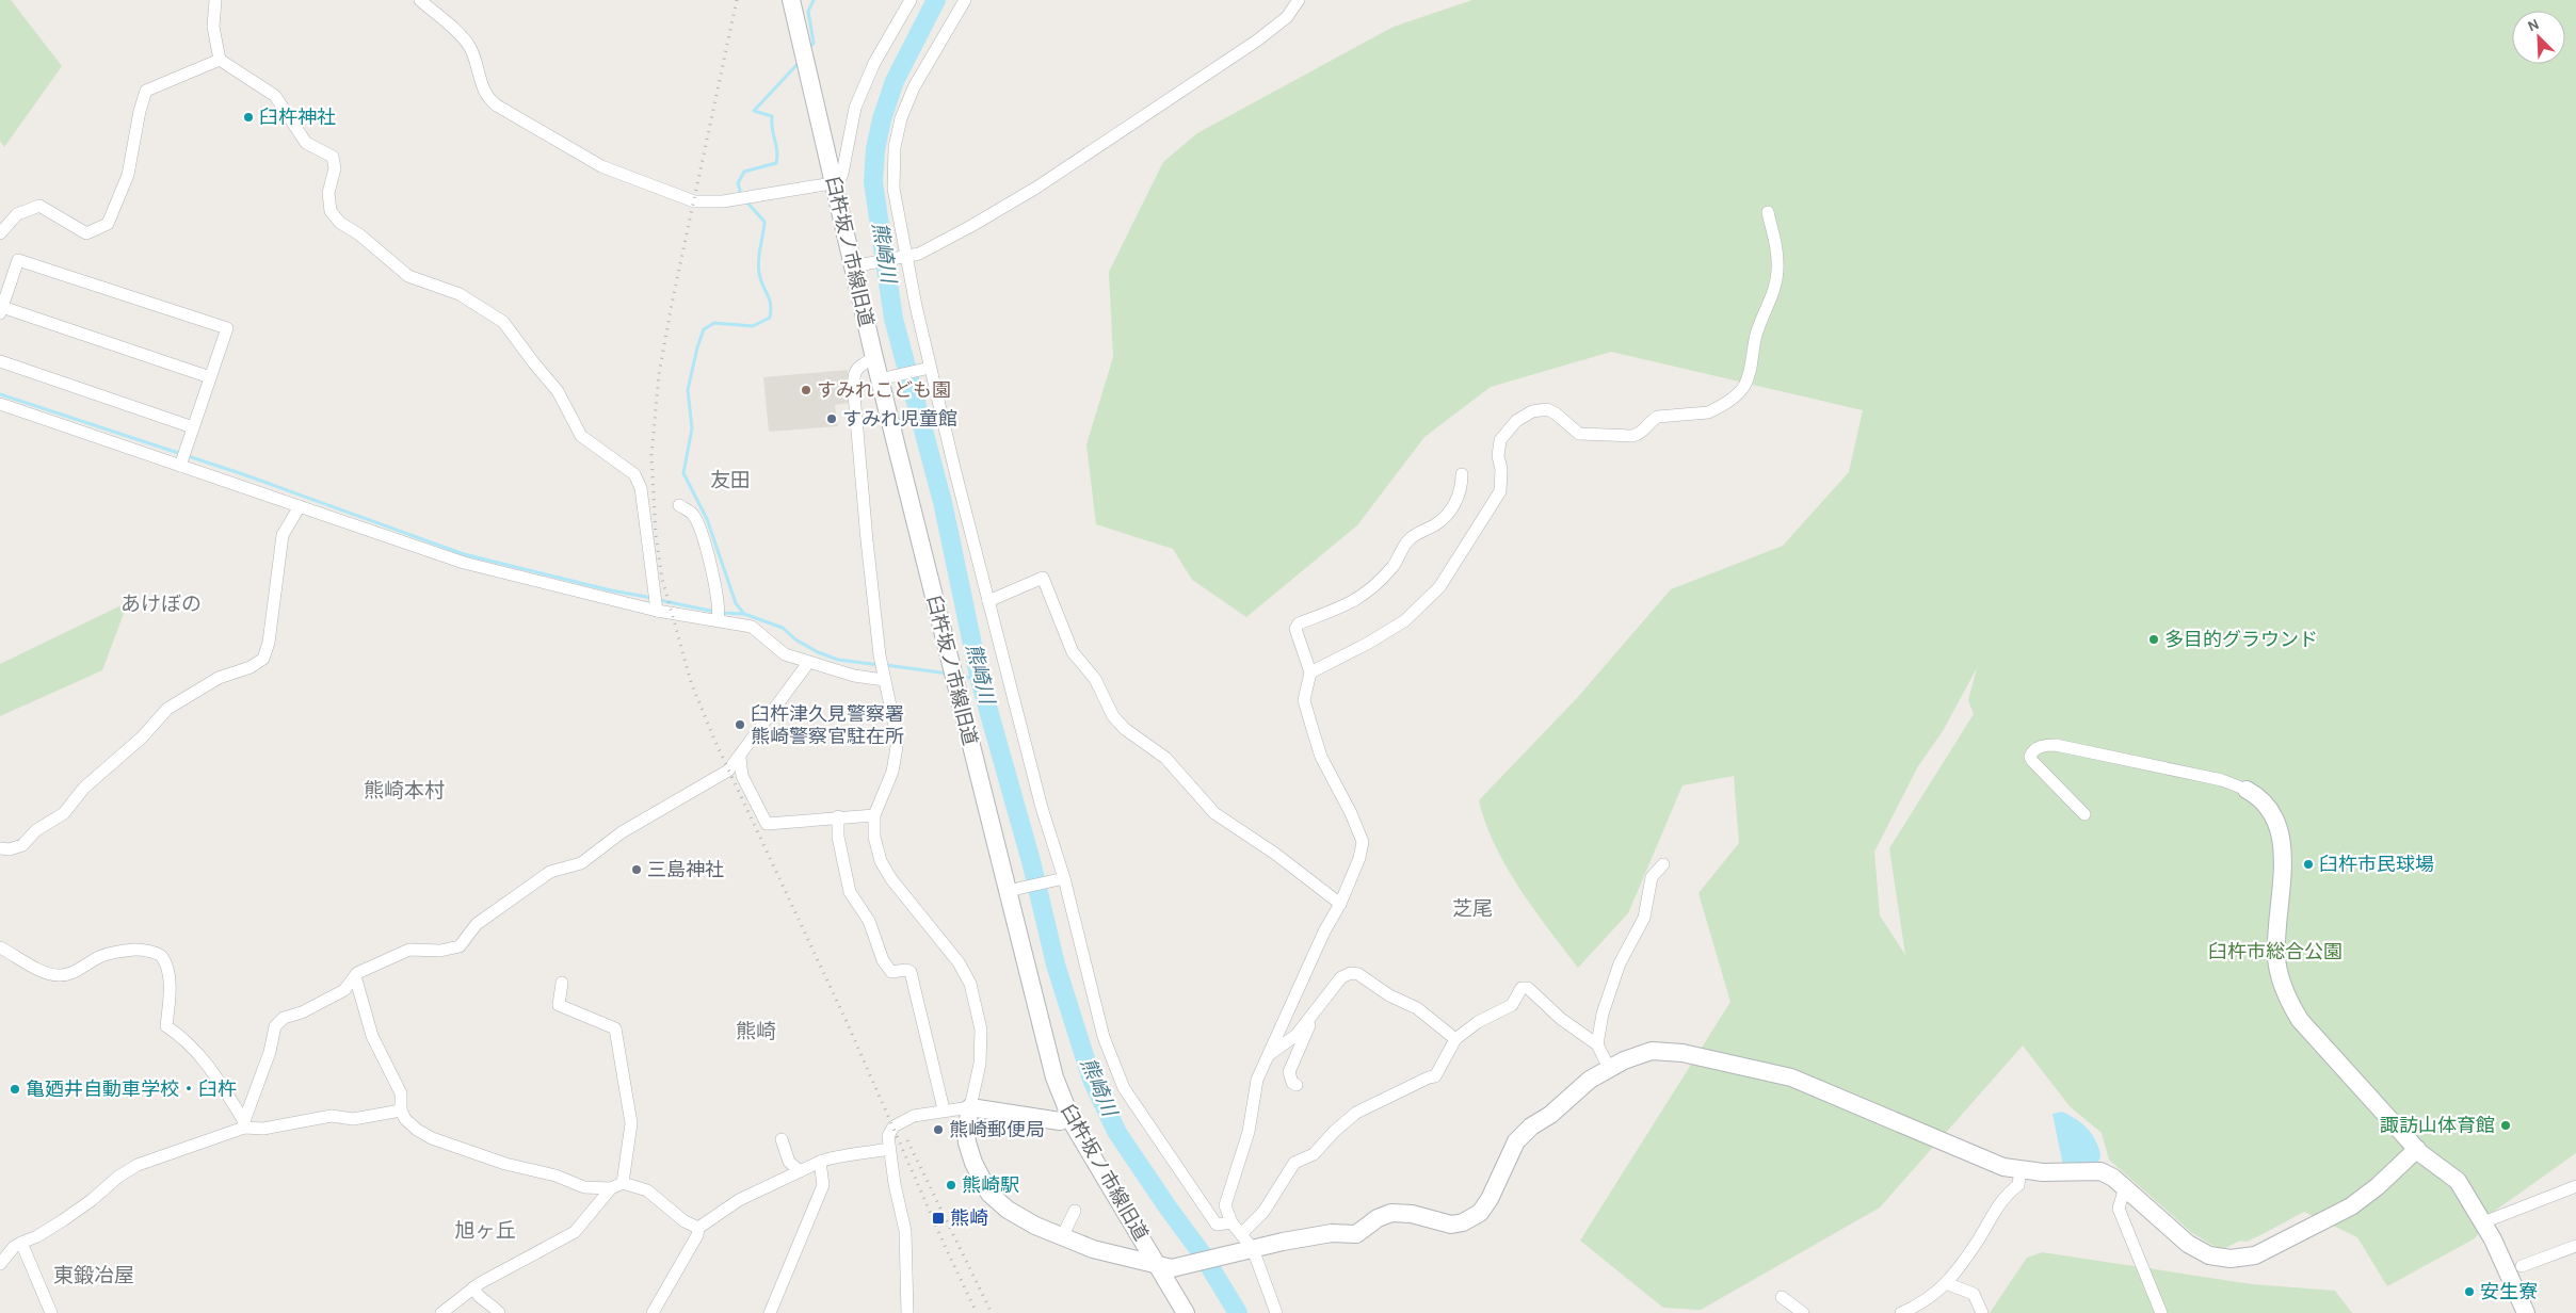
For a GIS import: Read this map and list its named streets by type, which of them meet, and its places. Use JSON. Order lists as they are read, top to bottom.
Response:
{
  "streets": {
    "street": ["臼杵坂ノ市線旧道"]
  },
  "districts": [
    "友田",
    "あけぼの",
    "熊崎本村",
    "芝尾",
    "熊崎",
    "旭ヶ丘",
    "東鍛冶屋"
  ],
  "water": ["熊崎川"],
  "parks": ["臼杵市総合公園"],
  "places": {
    "other": [
      "臼杵神社",
      "すみれこども園",
      "すみれ児童館",
      "多目的グラウンド",
      "臼杵津久見警察署 熊崎警察官駐在所",
      "臼杵市民球場",
      "三島神社",
      "亀廼井自動車学校・臼杵",
      "諏訪山体育館",
      "熊崎郵便局",
      "熊崎駅",
      "安生寮"
    ],
    "transit": ["熊崎"]
  },
  "north": "top left"
}
